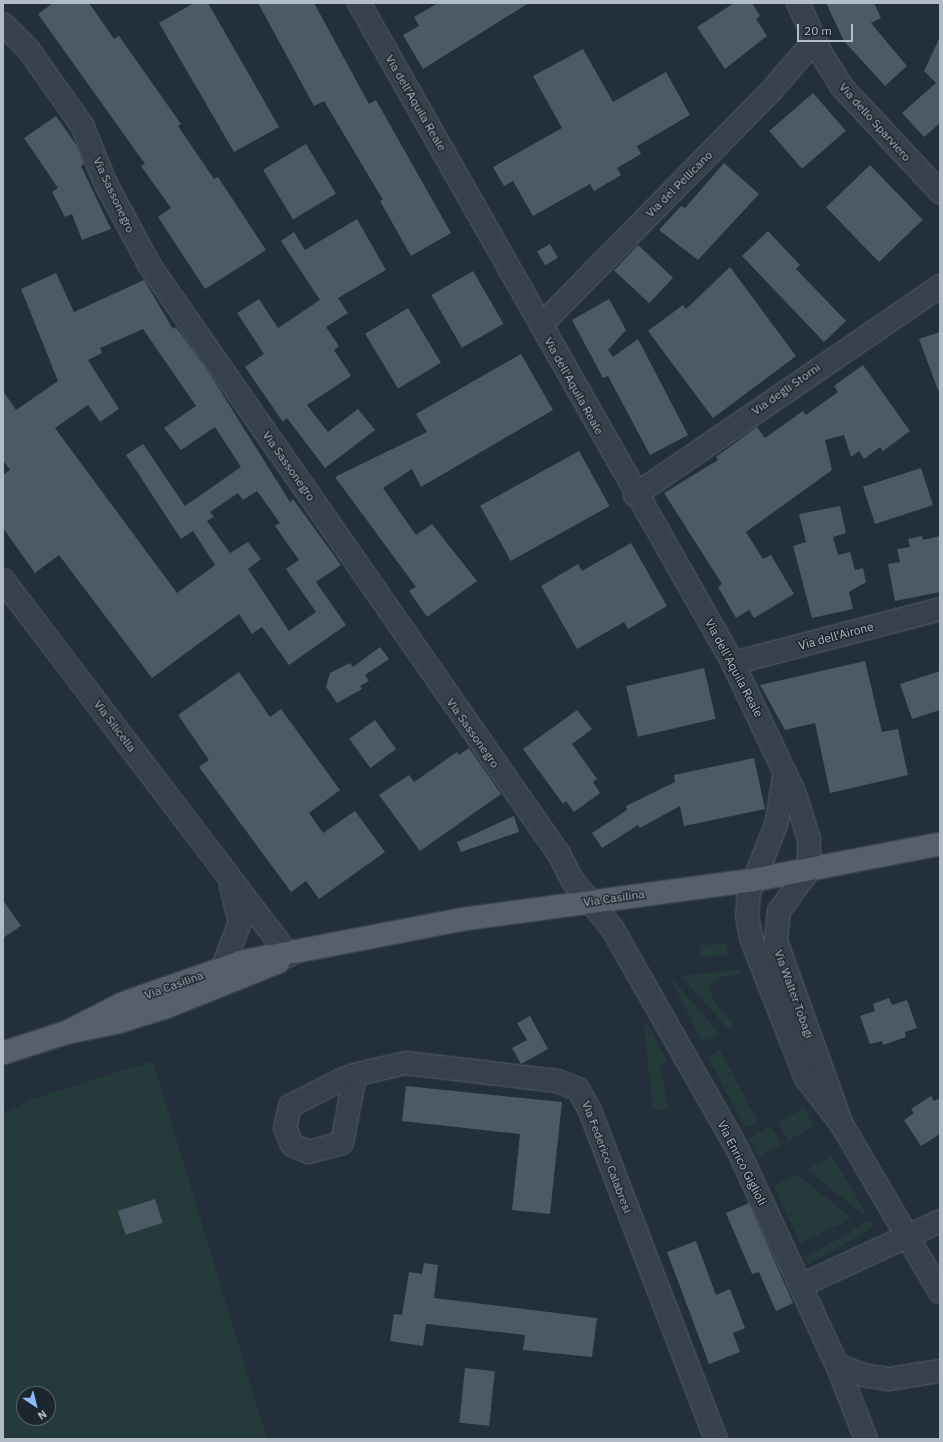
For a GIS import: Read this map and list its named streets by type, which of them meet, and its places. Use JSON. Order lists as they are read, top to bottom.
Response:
{
  "streets": {
    "main road": ["Via Casilina"],
    "street": [
      "Via dell'Aquila Reale",
      "Via dello Sparviero",
      "Via del Pellicano",
      "Via Sassonegro",
      "Via degli Storni",
      "Via dell'Airone",
      "Via Silicella",
      "Via Walter Tobagi",
      "Via Federico Calabresi",
      "Via Enrico Giglioli"
    ]
  },
  "crossings": [
    ["Via dell'Aquila Reale", "Via del Pellicano"],
    ["Via dell'Aquila Reale", "Via degli Storni"],
    ["Via dell'Aquila Reale", "Via dell'Airone"],
    ["Via dell'Aquila Reale", "Via Casilina"],
    ["Via dell'Aquila Reale", "Via Walter Tobagi"],
    ["Via dello Sparviero", "Via del Pellicano"],
    ["Via Sassonegro", "Via Casilina"],
    ["Via Sassonegro", "Via Enrico Giglioli"],
    ["Via Silicella", "Via Casilina"],
    ["Via Casilina", "Via Walter Tobagi"],
    ["Via Casilina", "Via Enrico Giglioli"]
  ],
  "scale_bar": "20 m",
  "north": "bottom right"
}
